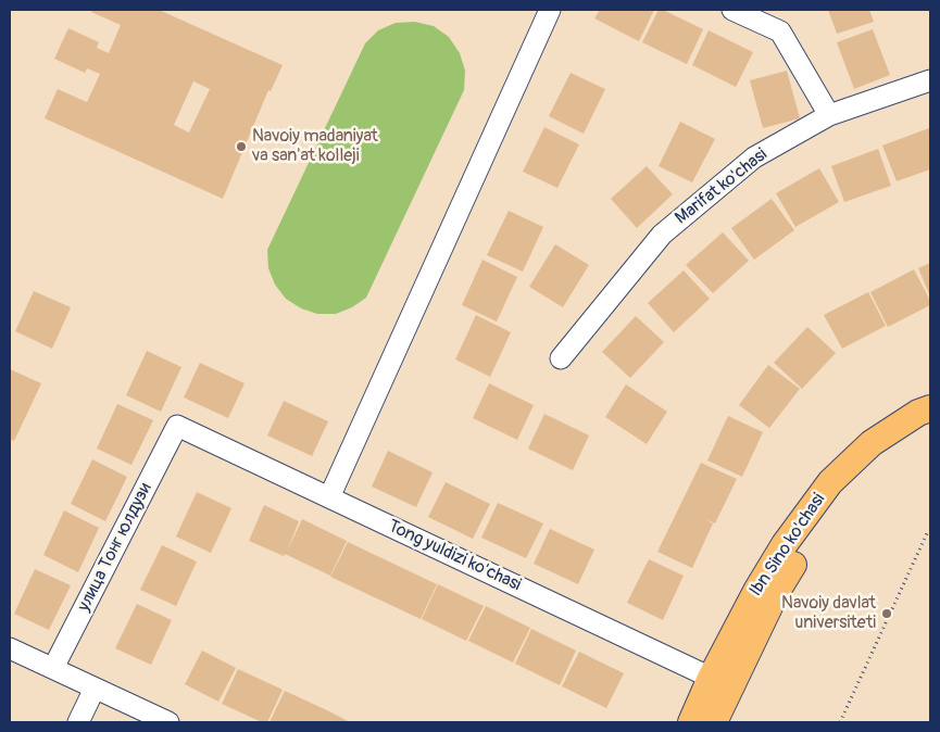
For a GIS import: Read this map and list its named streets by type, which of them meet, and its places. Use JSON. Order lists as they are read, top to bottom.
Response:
{
  "streets": {
    "main road": ["Ibn Sino ko'chasi"],
    "street": ["Marifat ko'chasi", "улица Тонг юлдузи", "Tong yuldizi ko'chasi"]
  },
  "crossings": [
    ["Ibn Sino ko'chasi", "Tong yuldizi ko'chasi"],
    ["улица Тонг юлдузи", "Tong yuldizi ko'chasi"]
  ],
  "places": ["Navoiy madaniyat va san'at kolleji", "Navoiy davlat universiteti"]
}
